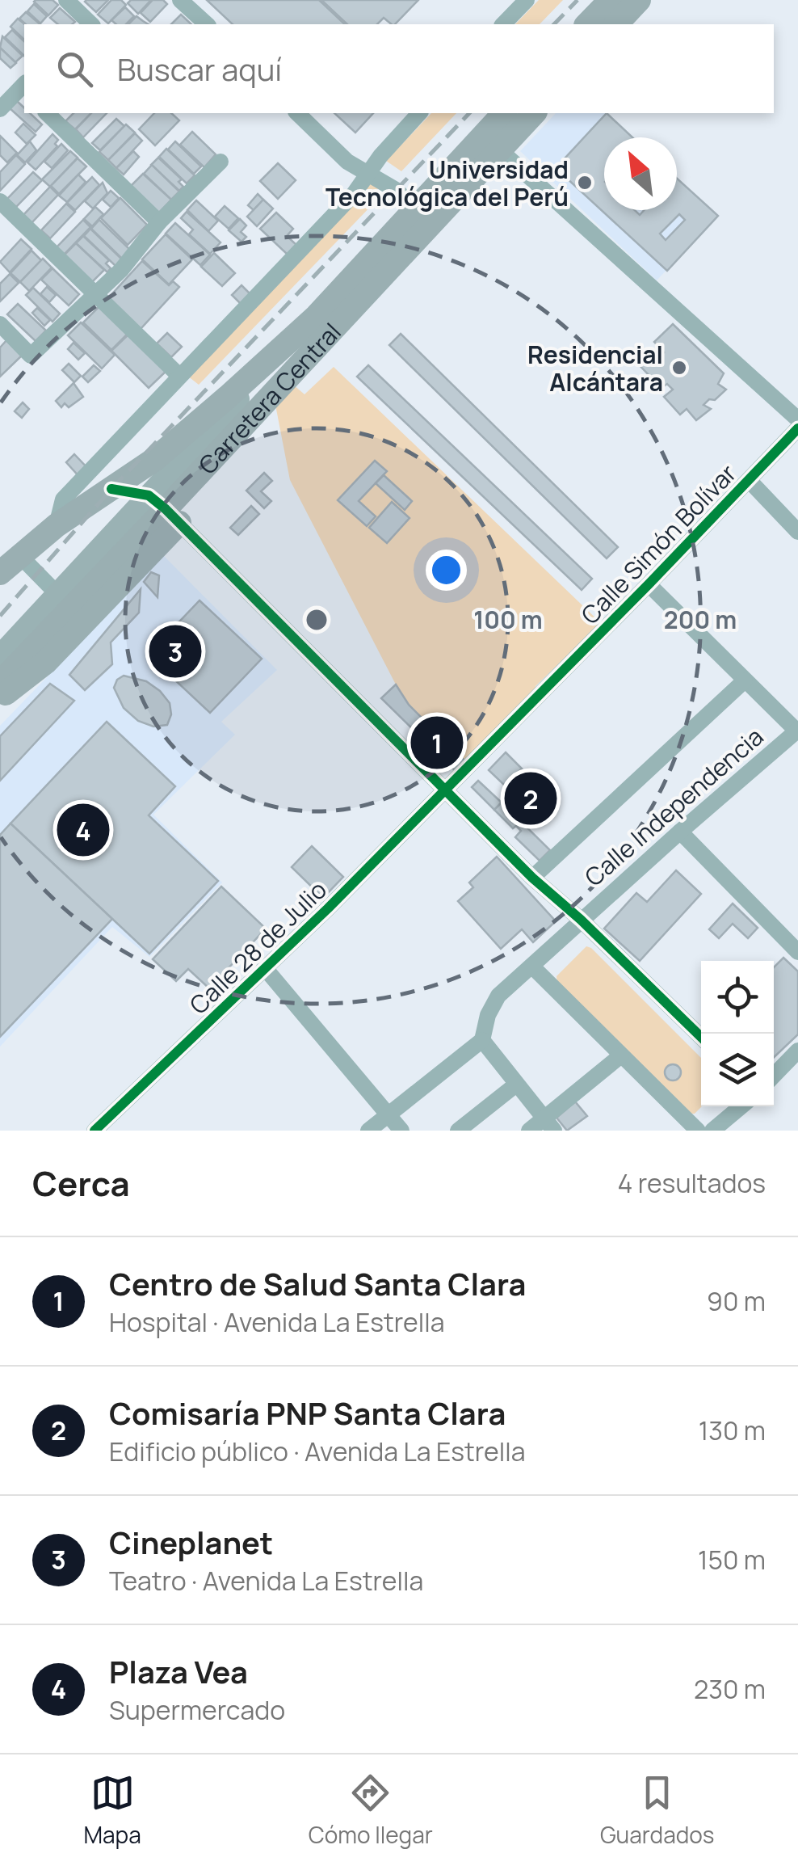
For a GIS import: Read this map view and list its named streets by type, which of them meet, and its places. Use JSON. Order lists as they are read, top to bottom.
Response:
{
  "streets": {
    "highway": ["Carretera Central"],
    "street": ["Calle Simón Bolívar", "Calle Independencia", "Calle 28 de Julio"]
  },
  "crossings": [
    ["Calle Simón Bolívar", "Calle 28 de Julio"]
  ],
  "places": ["Universidad Tecnológica del Perú", "Residencial Alcántara"],
  "north": "top left",
  "page": {
    "search": "Buscar aquí",
    "pins": [
      "3",
      "1",
      "2",
      "4"
    ],
    "heading": ["Cerca", "4 resultados"],
    "list": [
      {
        "mark": "1",
        "name": "Centro de Salud Santa Clara",
        "note": "Hospital · Avenida La Estrella",
        "value": "90 m"
      },
      {
        "mark": "2",
        "name": "Comisaría PNP Santa Clara",
        "note": "Edificio público · Avenida La Estrella",
        "value": "130 m"
      },
      {
        "mark": "3",
        "name": "Cineplanet",
        "note": "Teatro · Avenida La Estrella",
        "value": "150 m"
      },
      {
        "mark": "4",
        "name": "Plaza Vea",
        "note": "Supermercado",
        "value": "230 m"
      }
    ],
    "nav": ["Mapa", "Cómo llegar", "Guardados"]
  },
  "rings": ["100 m", "200 m"]
}
